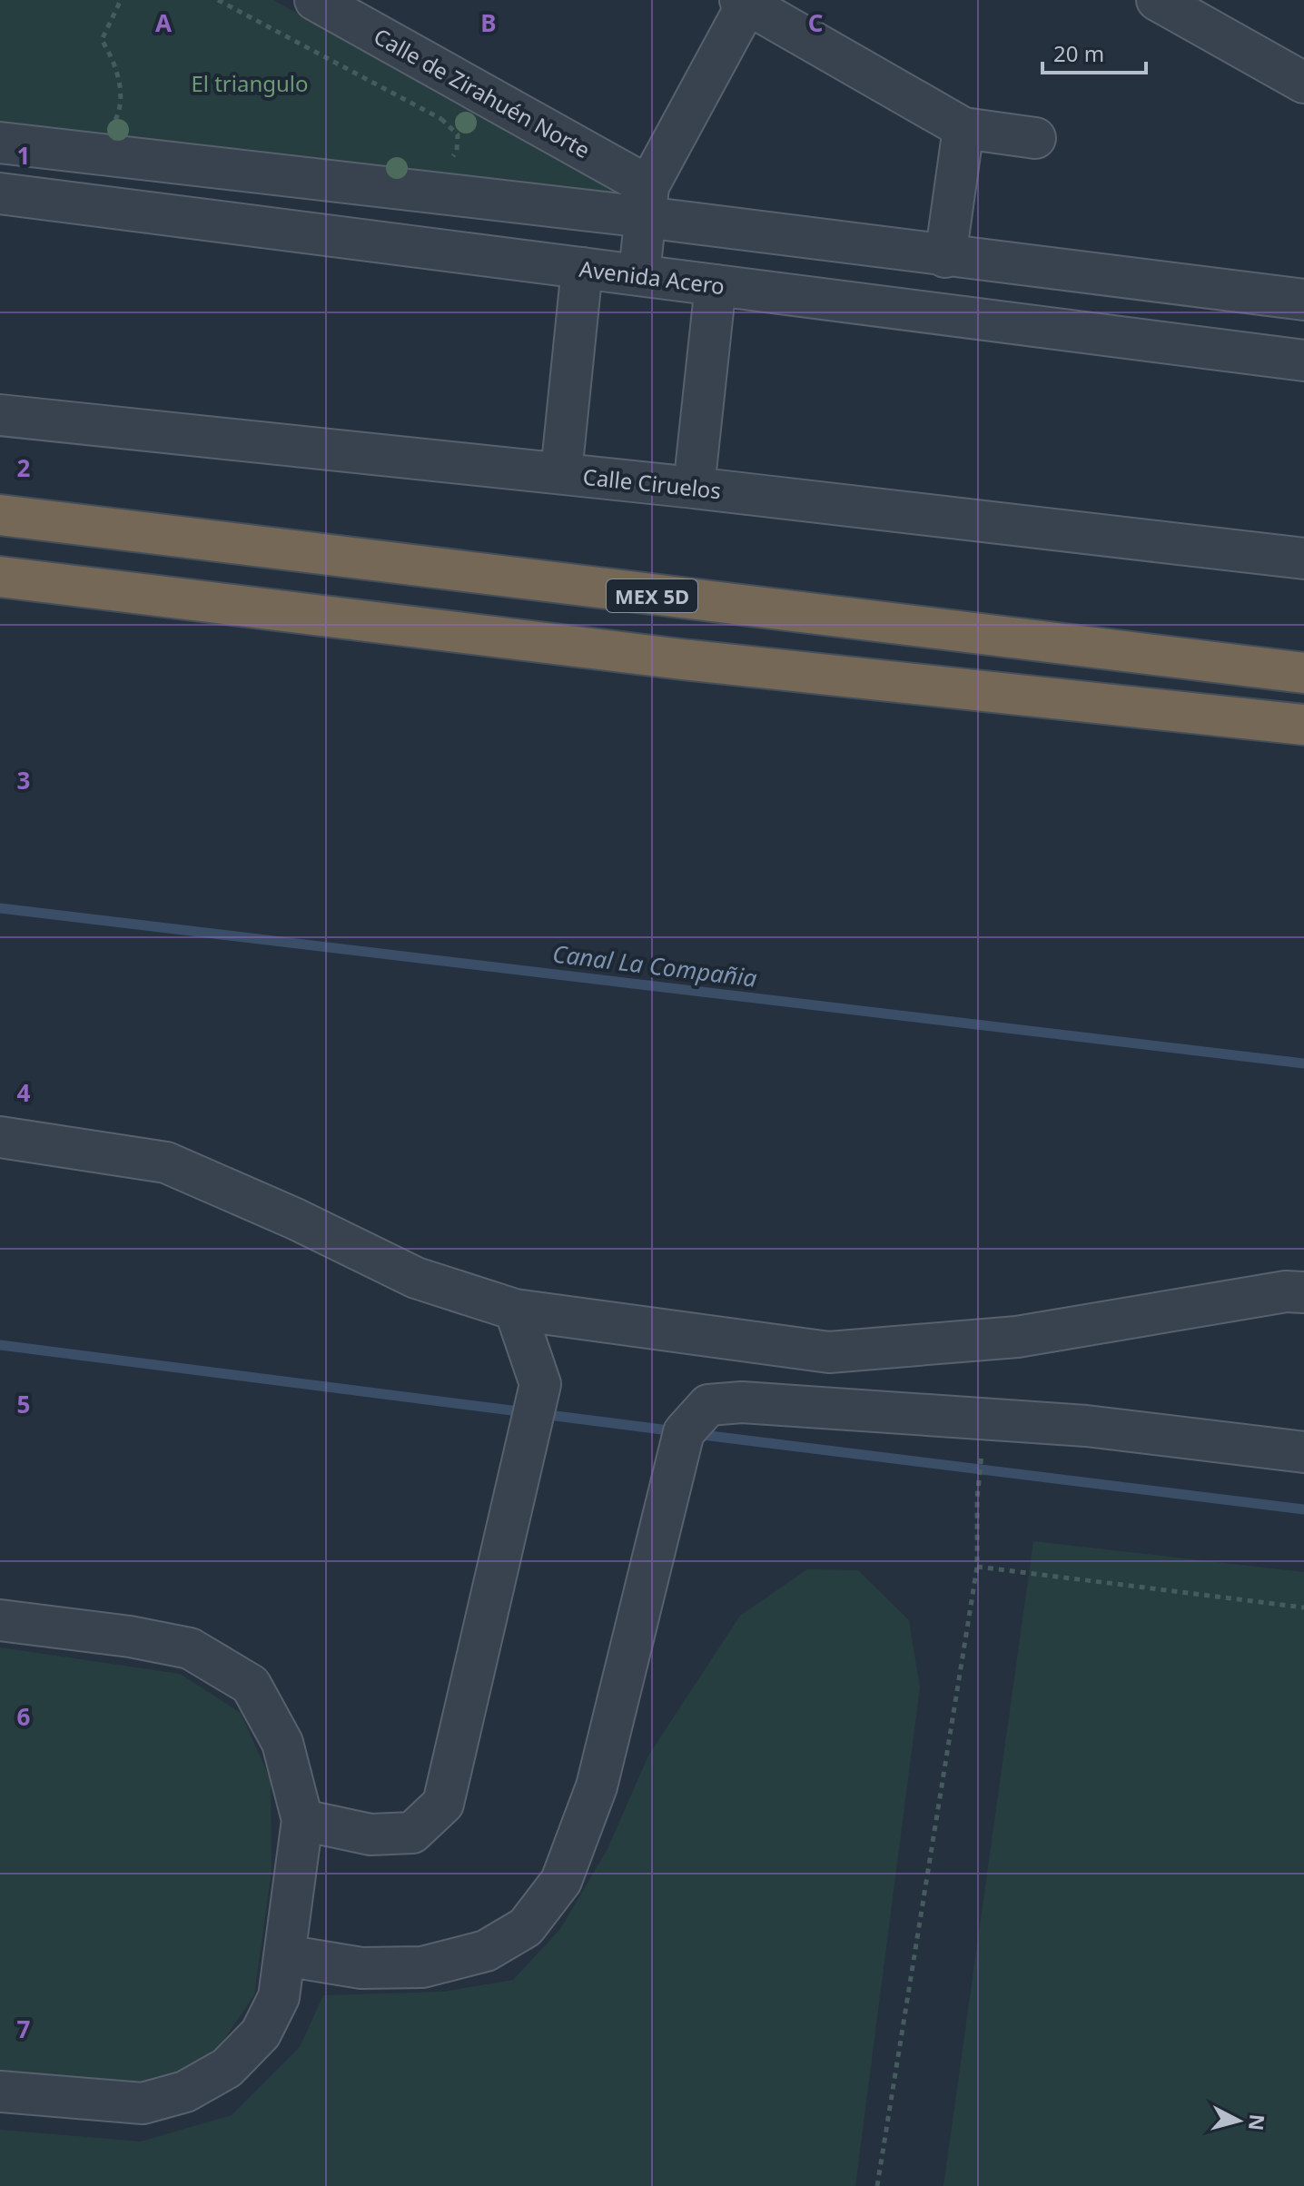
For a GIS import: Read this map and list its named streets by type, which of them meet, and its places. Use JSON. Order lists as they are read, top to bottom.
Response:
{
  "streets": {
    "highway": ["MEX 5D"],
    "street": ["Calle de Zirahuén Norte", "Avenida Acero", "Calle Ciruelos"]
  },
  "water": ["Canal La Compañia"],
  "parks": ["El triangulo"],
  "scale_bar": "20 m",
  "north": "right",
  "grid": {
    "columns": ["A", "B", "C"],
    "rows": [
      "1",
      "2",
      "3",
      "4",
      "5",
      "6",
      "7"
    ]
  }
}
